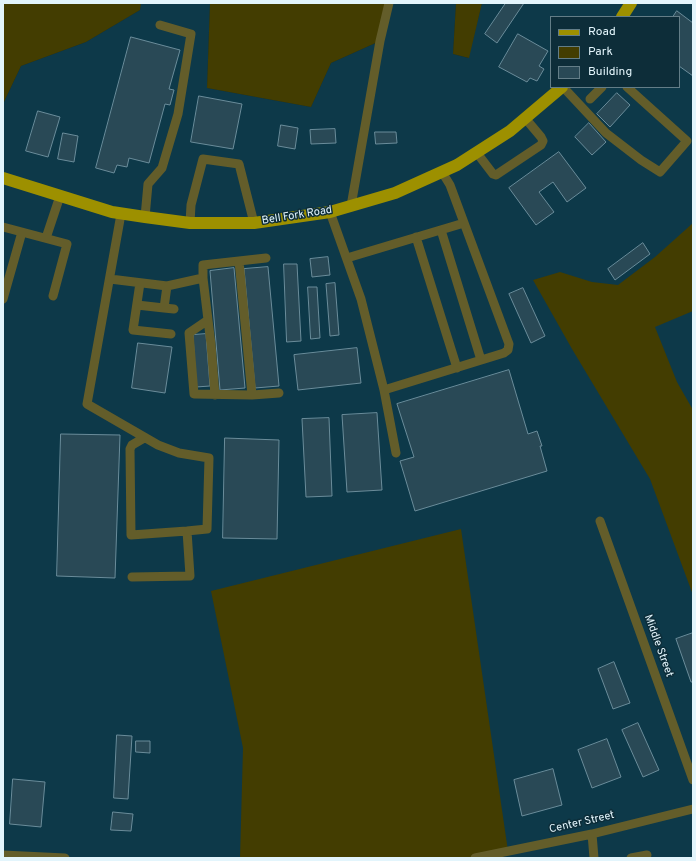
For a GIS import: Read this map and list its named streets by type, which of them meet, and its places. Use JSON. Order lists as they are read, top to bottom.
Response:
{
  "streets": {
    "main road": ["Bell Fork Road"],
    "street": ["Middle Street", "Center Street"]
  },
  "legend": ["Road", "Park", "Building"]
}
